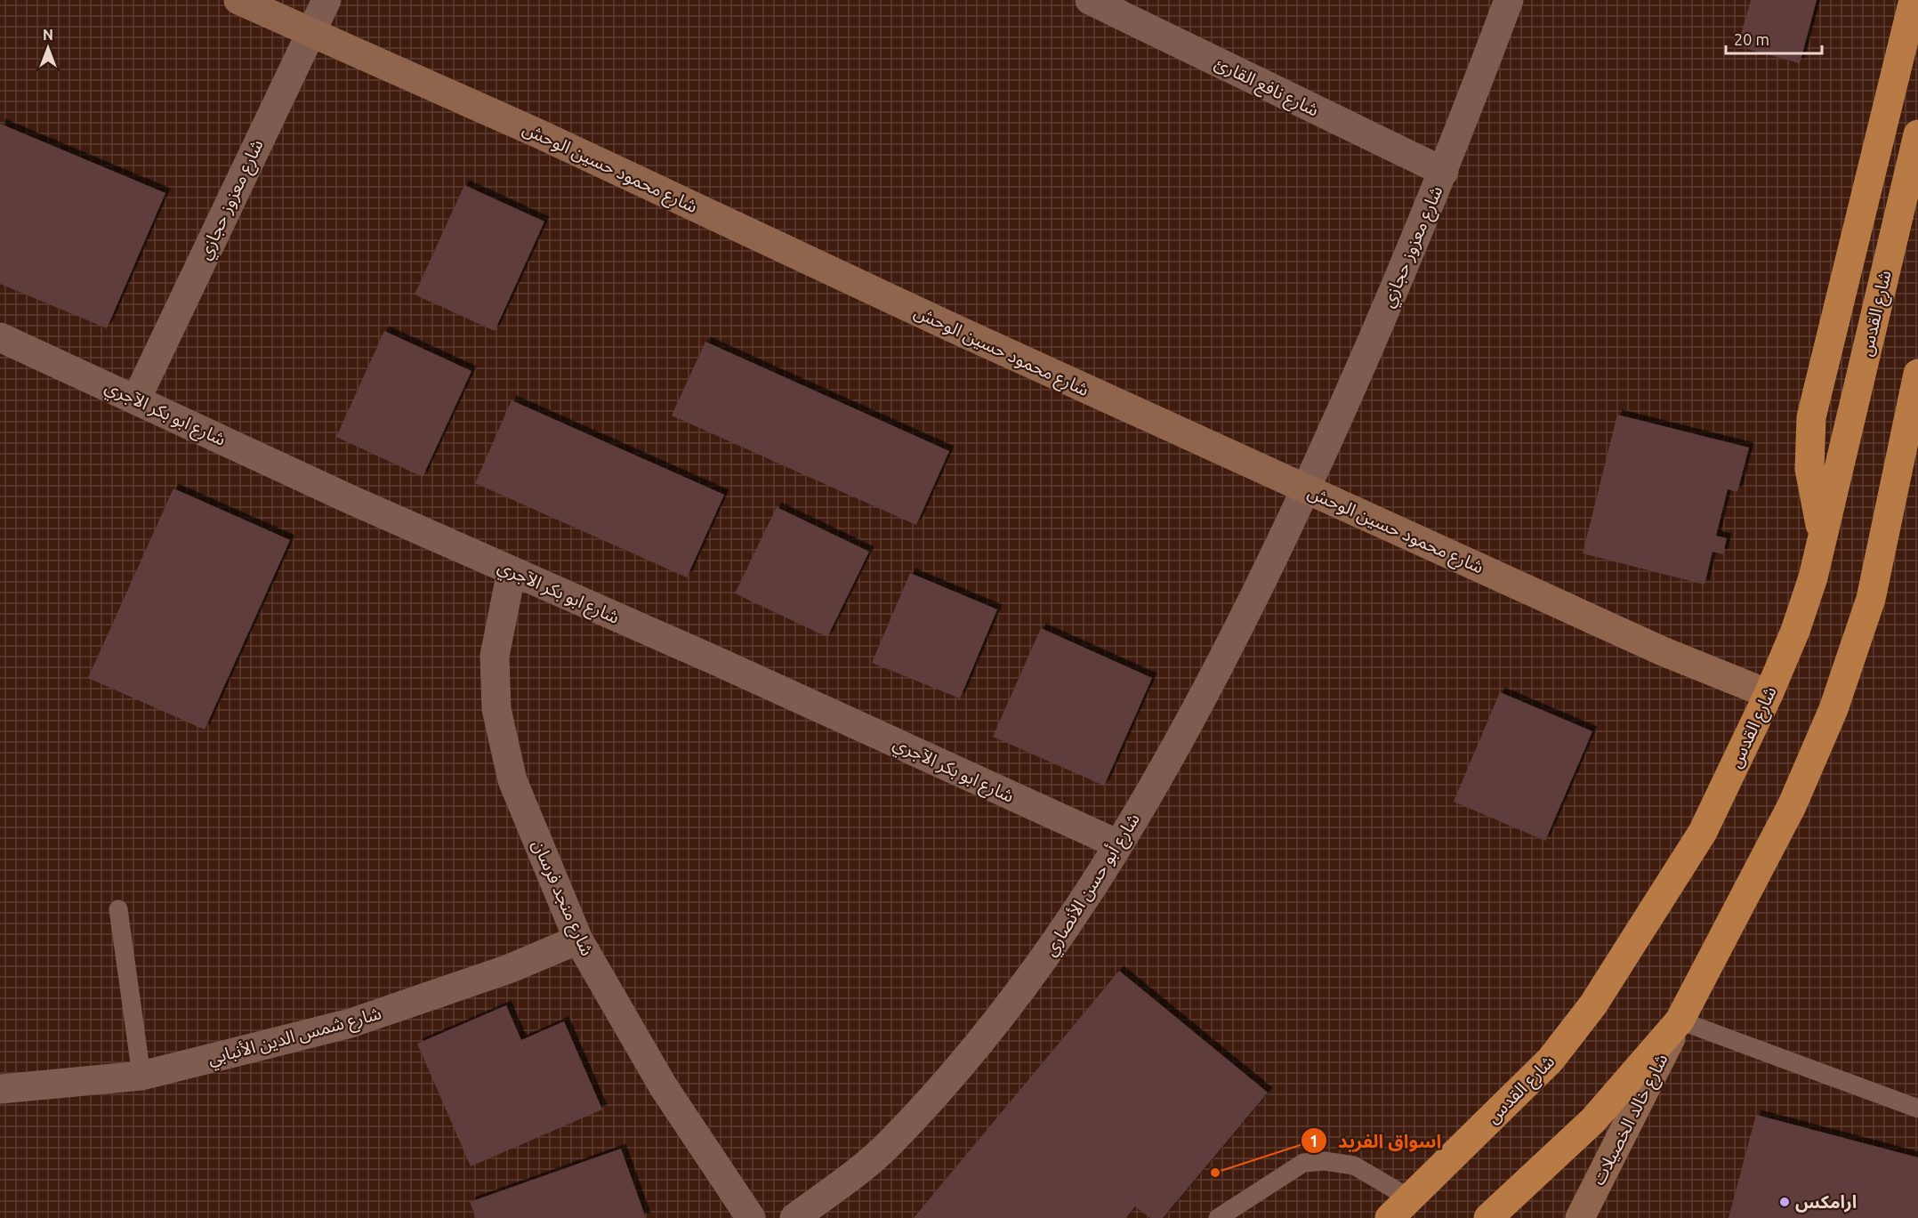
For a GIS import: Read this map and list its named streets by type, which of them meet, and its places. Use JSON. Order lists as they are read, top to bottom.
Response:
{
  "streets": {
    "highway": ["شارع القدس"],
    "street": [
      "شارع نافع القارئ",
      "شارع محمود حسين الوحش",
      "شارع معزوز حجازي",
      "شارع ابو بكر الآجري",
      "شارع أبو حسن الأنصاري",
      "شارع منجد فرسان",
      "شارع شمس الدين الأنبابي",
      "شارع خالد الخصيلات"
    ]
  },
  "crossings": [
    ["شارع نافع القارئ", "شارع معزوز حجازي"],
    ["شارع محمود حسين الوحش", "شارع معزوز حجازي"],
    ["شارع محمود حسين الوحش", "شارع القدس"],
    ["شارع محمود حسين الوحش", "شارع أبو حسن الأنصاري"],
    ["شارع معزوز حجازي", "شارع ابو بكر الآجري"],
    ["شارع معزوز حجازي", "شارع أبو حسن الأنصاري"],
    ["شارع ابو بكر الآجري", "شارع أبو حسن الأنصاري"],
    ["شارع ابو بكر الآجري", "شارع منجد فرسان"],
    ["شارع منجد فرسان", "شارع شمس الدين الأنبابي"]
  ],
  "places": ["اسواق الفريد", "ارامكس"],
  "scale_bar": "20 m",
  "north": "top"
}
